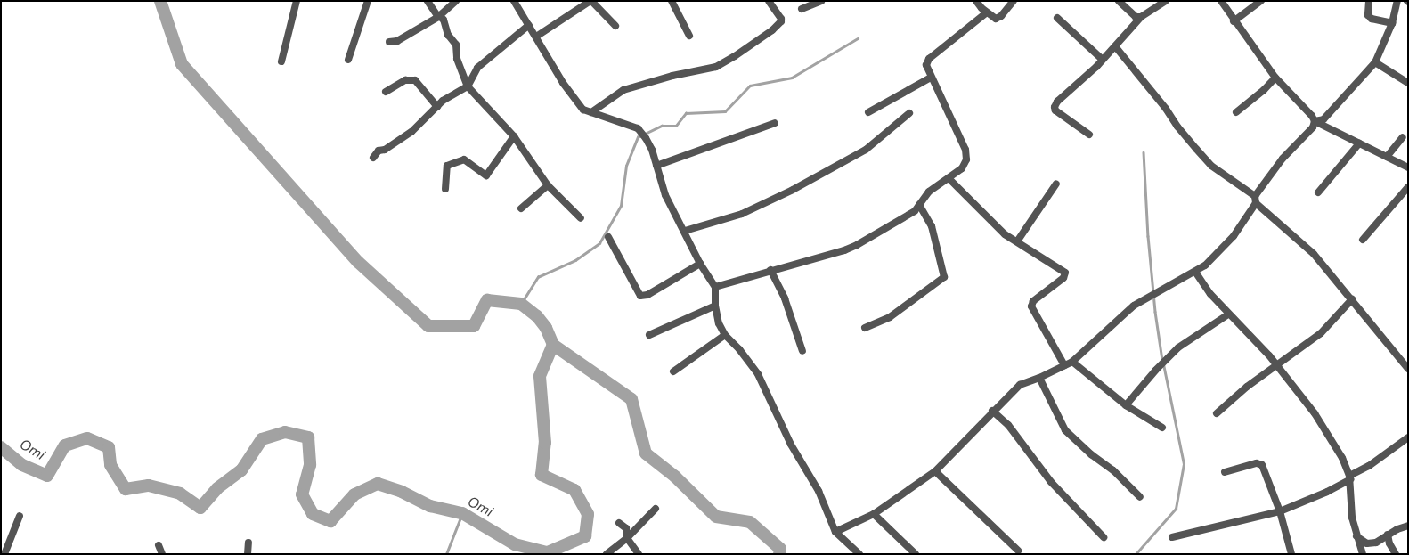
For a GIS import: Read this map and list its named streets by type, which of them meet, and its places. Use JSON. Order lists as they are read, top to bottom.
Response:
{
  "water": ["Omi"]
}
